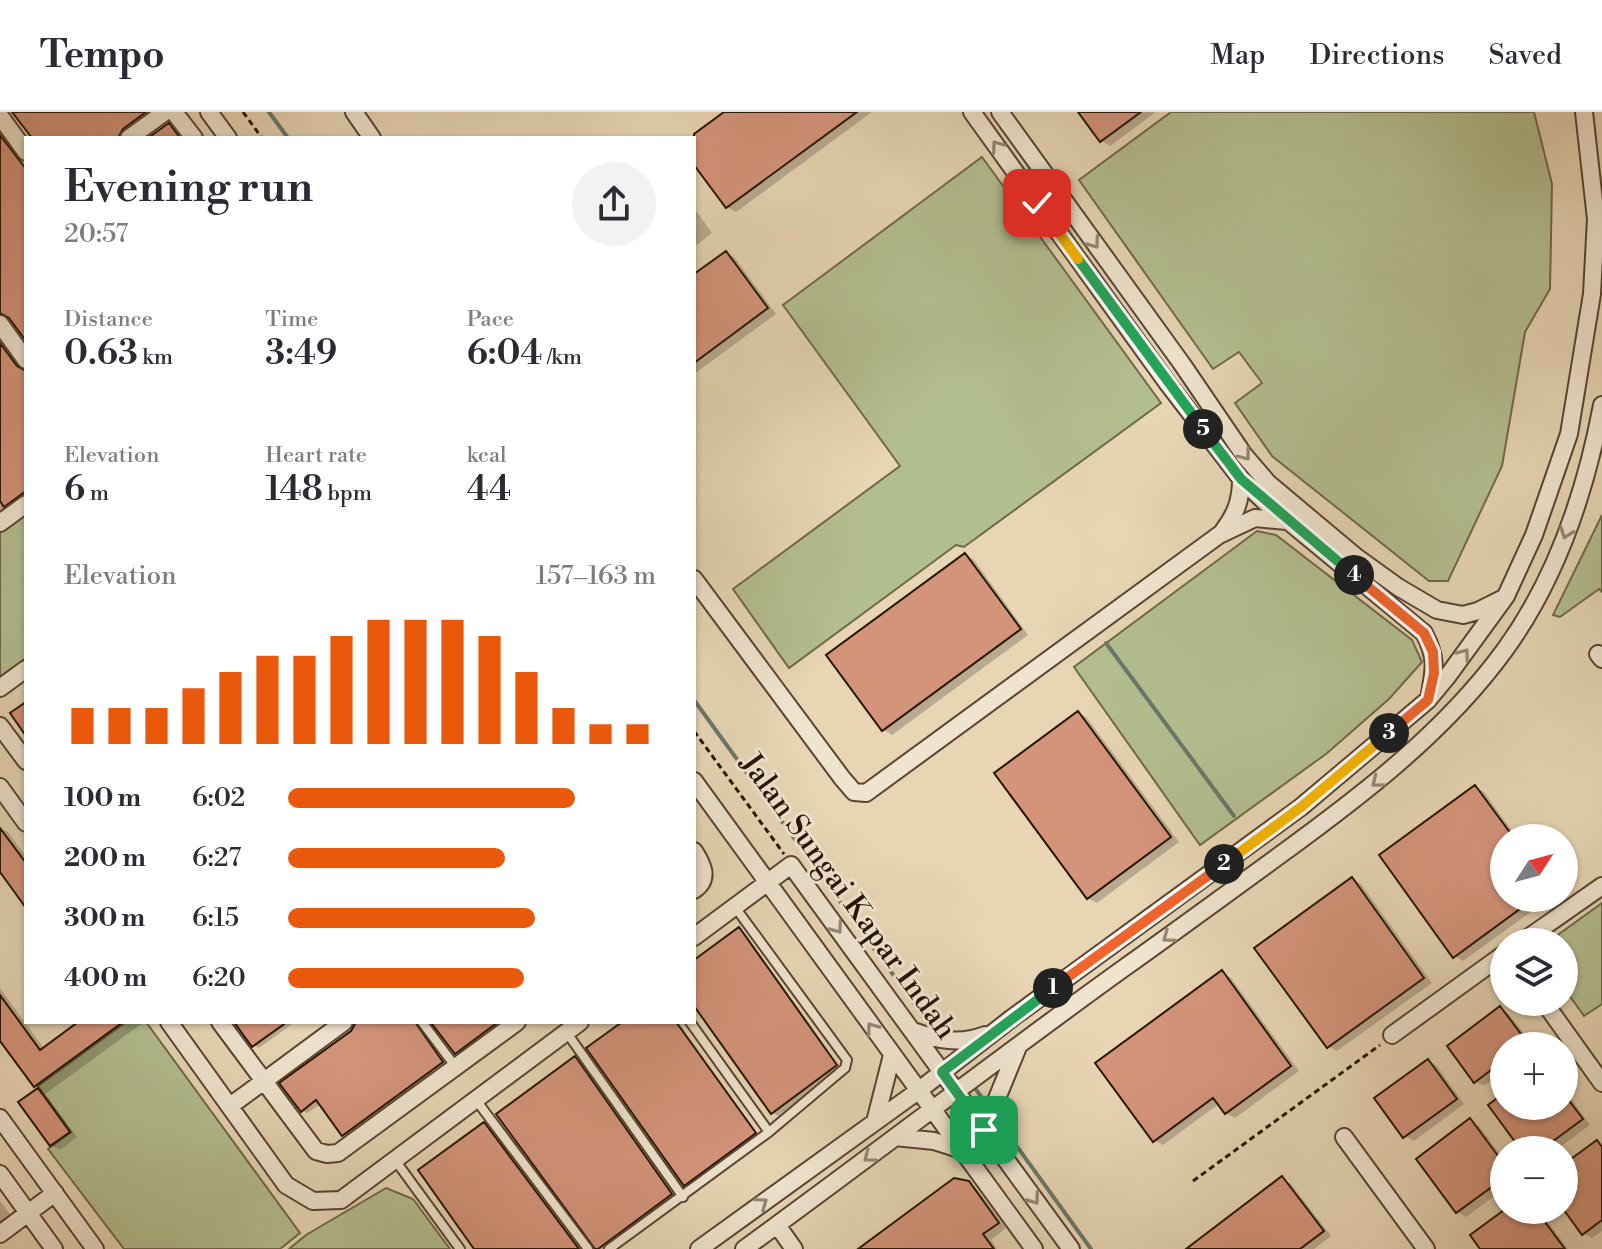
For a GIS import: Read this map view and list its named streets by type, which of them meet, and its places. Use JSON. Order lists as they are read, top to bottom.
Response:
{
  "streets": {
    "street": ["Jalan Sungai Kapar Indah"]
  },
  "north": "top right",
  "page": {
    "header": "Tempo",
    "nav": ["Map", "Directions", "Saved"],
    "heading": ["Evening run", "20:57"],
    "stats": [
      ["Distance", "0.63 km"],
      ["Time", "3:49"],
      ["Pace", "6:04 /km"],
      ["Elevation", "6 m"],
      ["Heart rate", "148 bpm"],
      ["kcal", "44"]
    ],
    "pins": [
      "5",
      "4",
      "3",
      "2",
      "1"
    ],
    "chart": ["Elevation", "157–163 m"],
    "list": [
      {
        "name": "100 m",
        "note": "6:02"
      },
      {
        "name": "200 m",
        "note": "6:27"
      },
      {
        "name": "300 m",
        "note": "6:15"
      },
      {
        "name": "400 m",
        "note": "6:20"
      }
    ],
    "map_buttons": ["+", "−"]
  }
}
